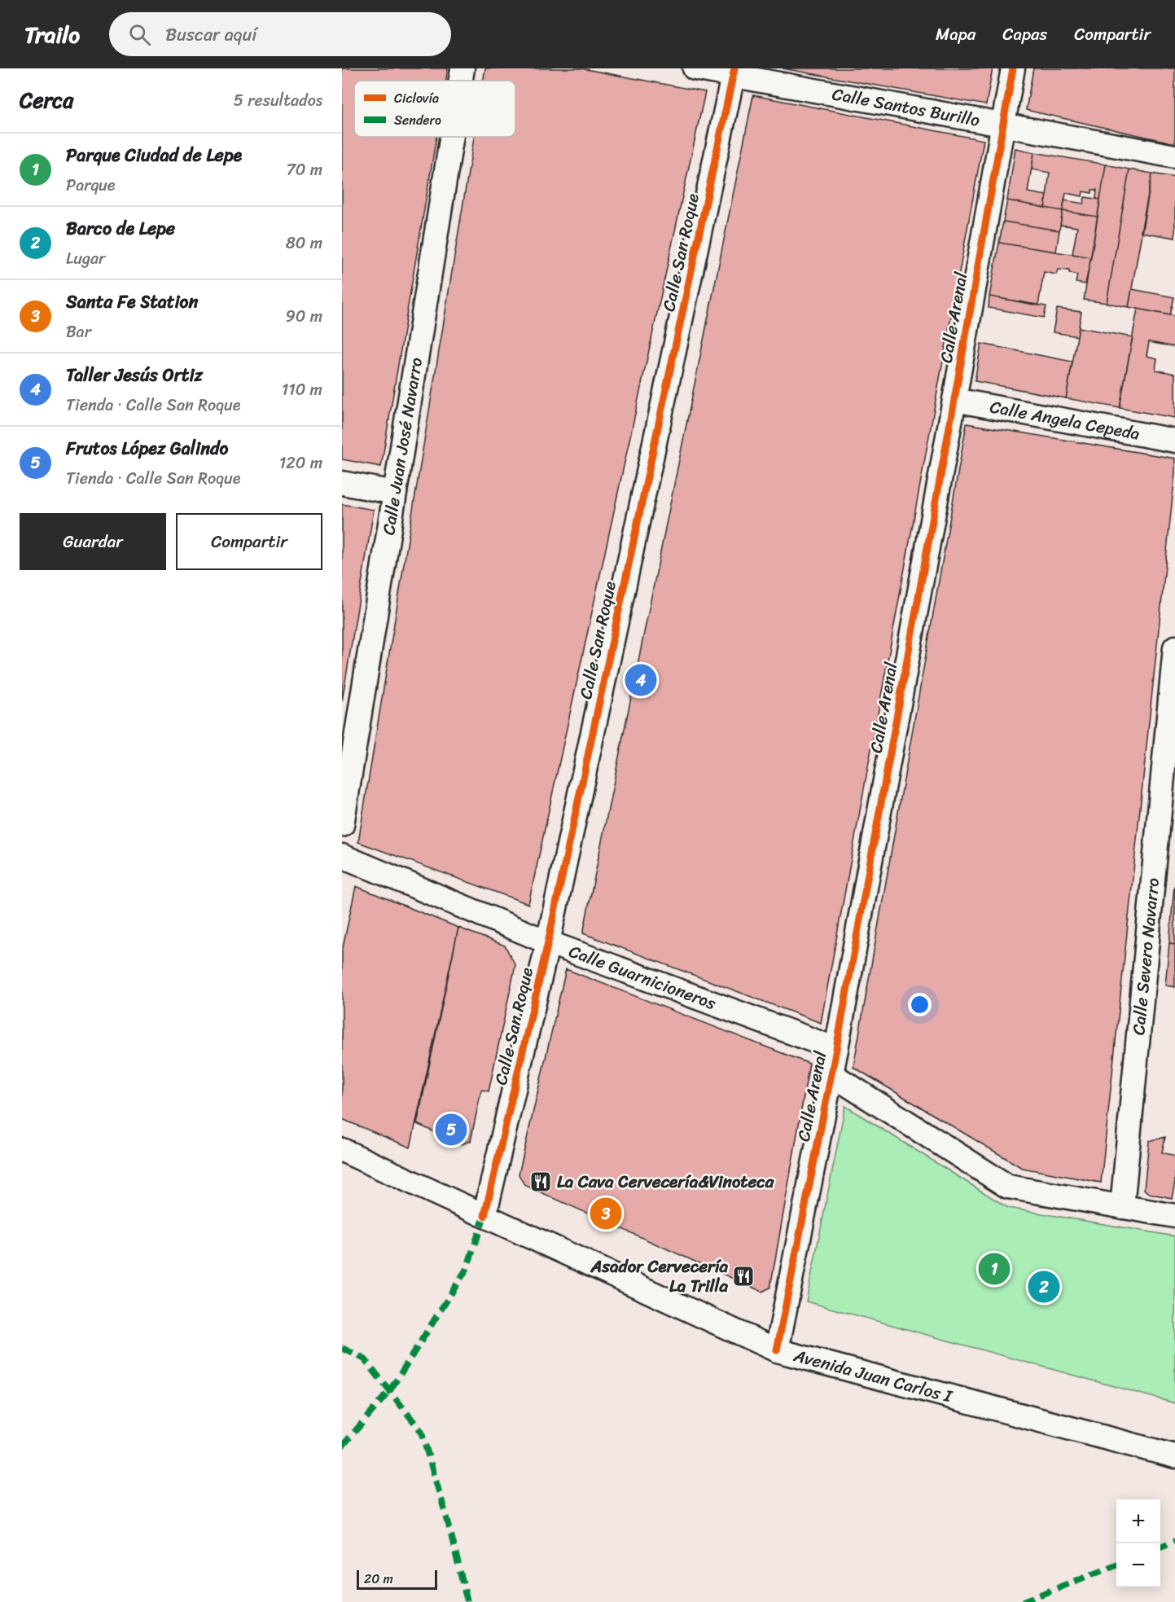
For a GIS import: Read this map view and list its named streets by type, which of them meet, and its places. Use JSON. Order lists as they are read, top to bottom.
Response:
{
  "streets": {
    "street": [
      "Calle Santos Burillo",
      "Calle San Roque",
      "Calle Arenal",
      "Calle Angela Cepeda",
      "Calle Juan José Navarro",
      "Calle Severo Navarro",
      "Calle Guarnicioneros",
      "Avenida Juan Carlos I"
    ]
  },
  "crossings": [
    ["Calle Santos Burillo", "Calle San Roque"],
    ["Calle Santos Burillo", "Calle Arenal"],
    ["Calle San Roque", "Calle Guarnicioneros"],
    ["Calle San Roque", "Avenida Juan Carlos I"],
    ["Calle Arenal", "Calle Angela Cepeda"],
    ["Calle Arenal", "Calle Guarnicioneros"],
    ["Calle Arenal", "Avenida Juan Carlos I"]
  ],
  "places": {
    "restaurant": ["La Cava Cervecería&Vinoteca", "Asador Cervecería La Trilla"]
  },
  "legend": ["Ciclovía", "Sendero"],
  "scale_bar": "20 m",
  "page": {
    "header": "Trailo",
    "search": "Buscar aquí",
    "nav": ["Mapa", "Capas", "Compartir"],
    "heading": ["Cerca", "5 resultados"],
    "list": [
      {
        "mark": "1",
        "name": "Parque Ciudad de Lepe",
        "note": "Parque",
        "value": "70 m"
      },
      {
        "mark": "2",
        "name": "Barco de Lepe",
        "note": "Lugar",
        "value": "80 m"
      },
      {
        "mark": "3",
        "name": "Santa Fe Station",
        "note": "Bar",
        "value": "90 m"
      },
      {
        "mark": "4",
        "name": "Taller Jesús Ortiz",
        "note": "Tienda · Calle San Roque",
        "value": "110 m"
      },
      {
        "mark": "5",
        "name": "Frutos López Galindo",
        "note": "Tienda · Calle San Roque",
        "value": "120 m"
      }
    ],
    "buttons": ["Guardar", "Compartir"],
    "pins": [
      "4",
      "5",
      "3",
      "1",
      "2"
    ],
    "map_buttons": ["+", "−"],
    "scale": "20 m"
  }
}
